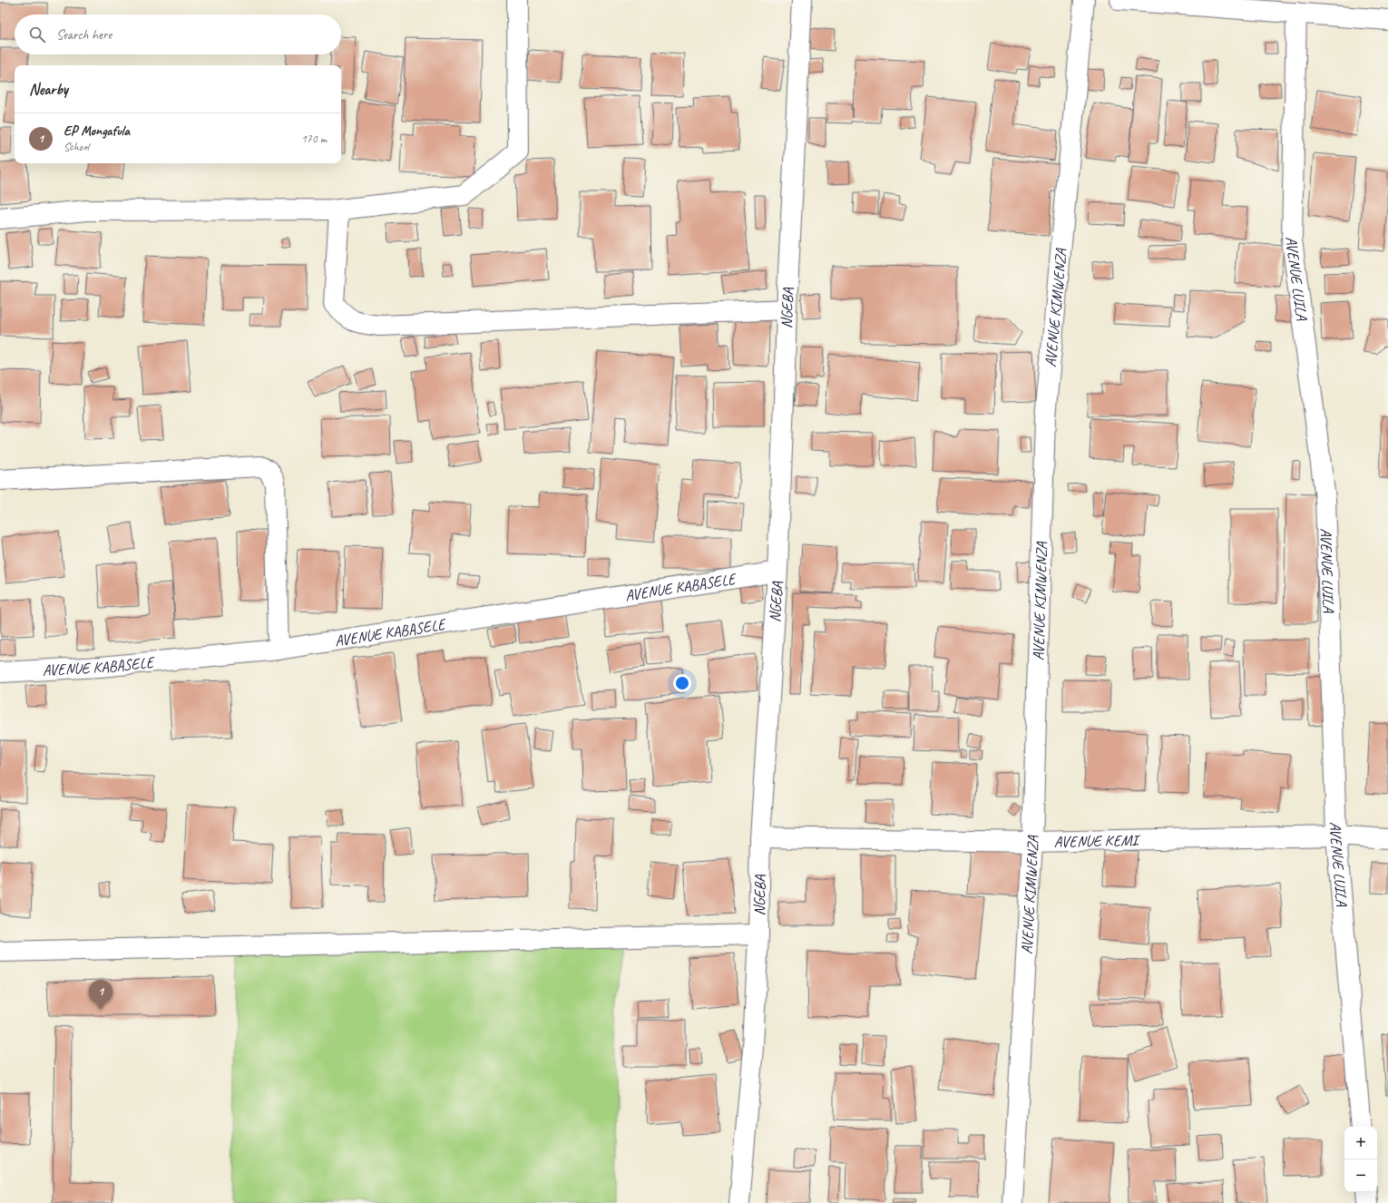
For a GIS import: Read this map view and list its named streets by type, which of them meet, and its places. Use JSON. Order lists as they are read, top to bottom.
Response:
{
  "streets": {
    "main road": [
      "AVENUE LUILA",
      "AVENUE KIMWENZA",
      "NGEBA",
      "AVENUE KABASELE",
      "AVENUE KEMI"
    ]
  },
  "crossings": [
    ["AVENUE LUILA", "AVENUE KEMI"],
    ["AVENUE KIMWENZA", "AVENUE KEMI"],
    ["NGEBA", "AVENUE KABASELE"],
    ["NGEBA", "AVENUE KEMI"]
  ],
  "page": {
    "search": "Search here",
    "heading": "Nearby",
    "list": [
      {
        "mark": "1",
        "name": "EP Mongafula",
        "note": "School",
        "value": "170 m"
      }
    ],
    "pins": "1",
    "map_buttons": ["+", "−"]
  }
}
